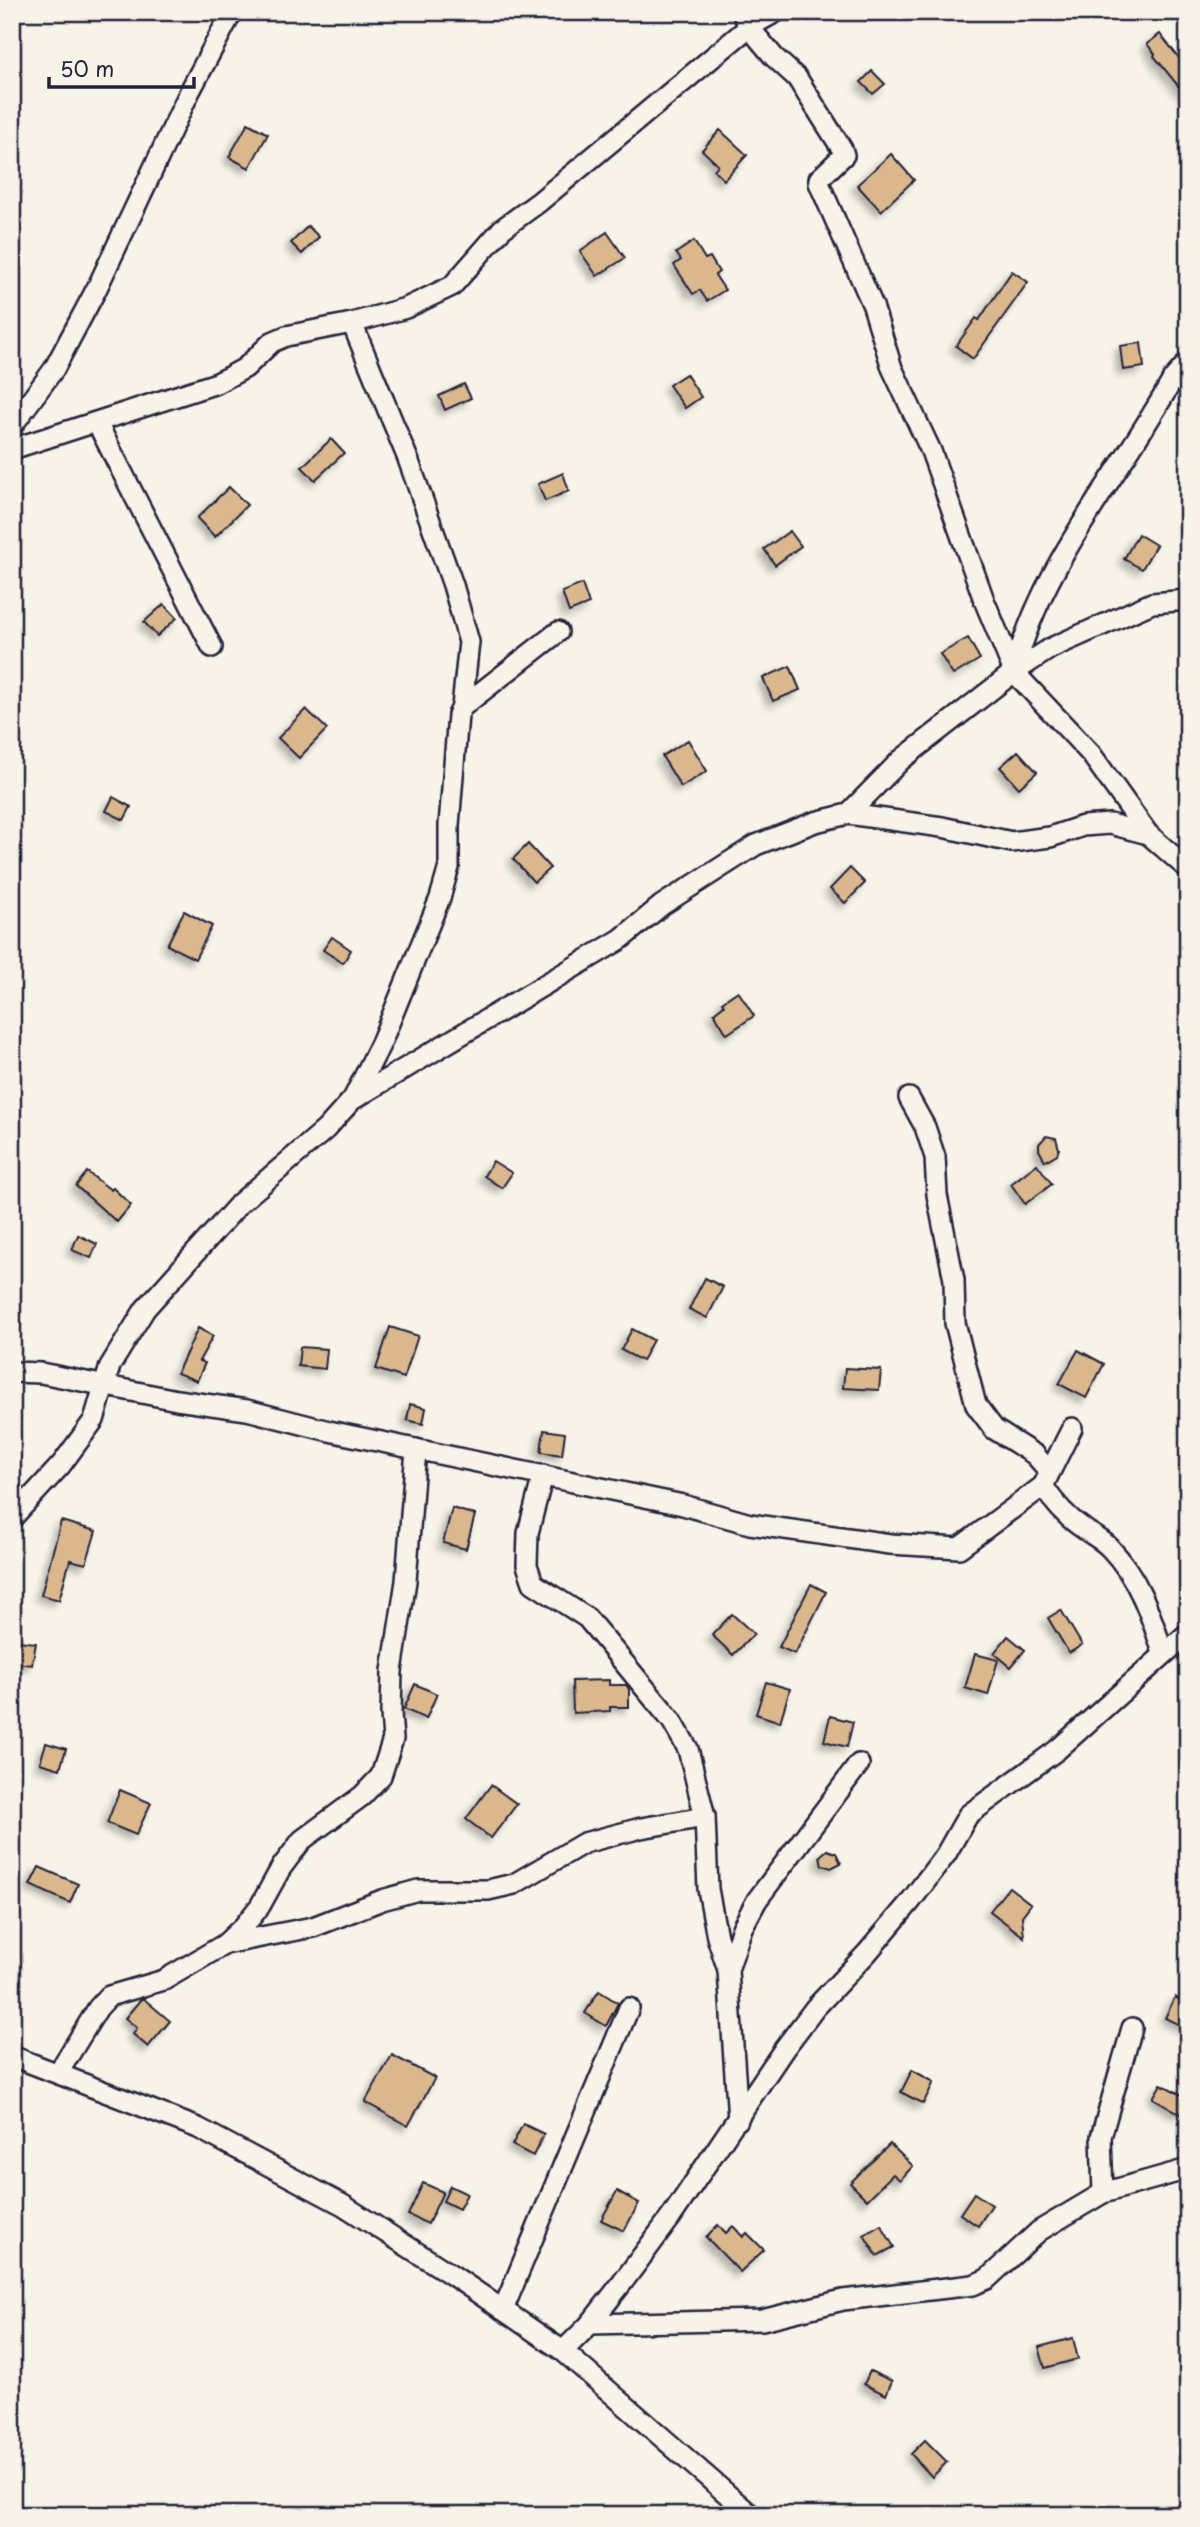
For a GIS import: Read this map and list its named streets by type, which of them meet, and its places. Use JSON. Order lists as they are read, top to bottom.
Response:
{
  "scale_bar": "50 m"
}
